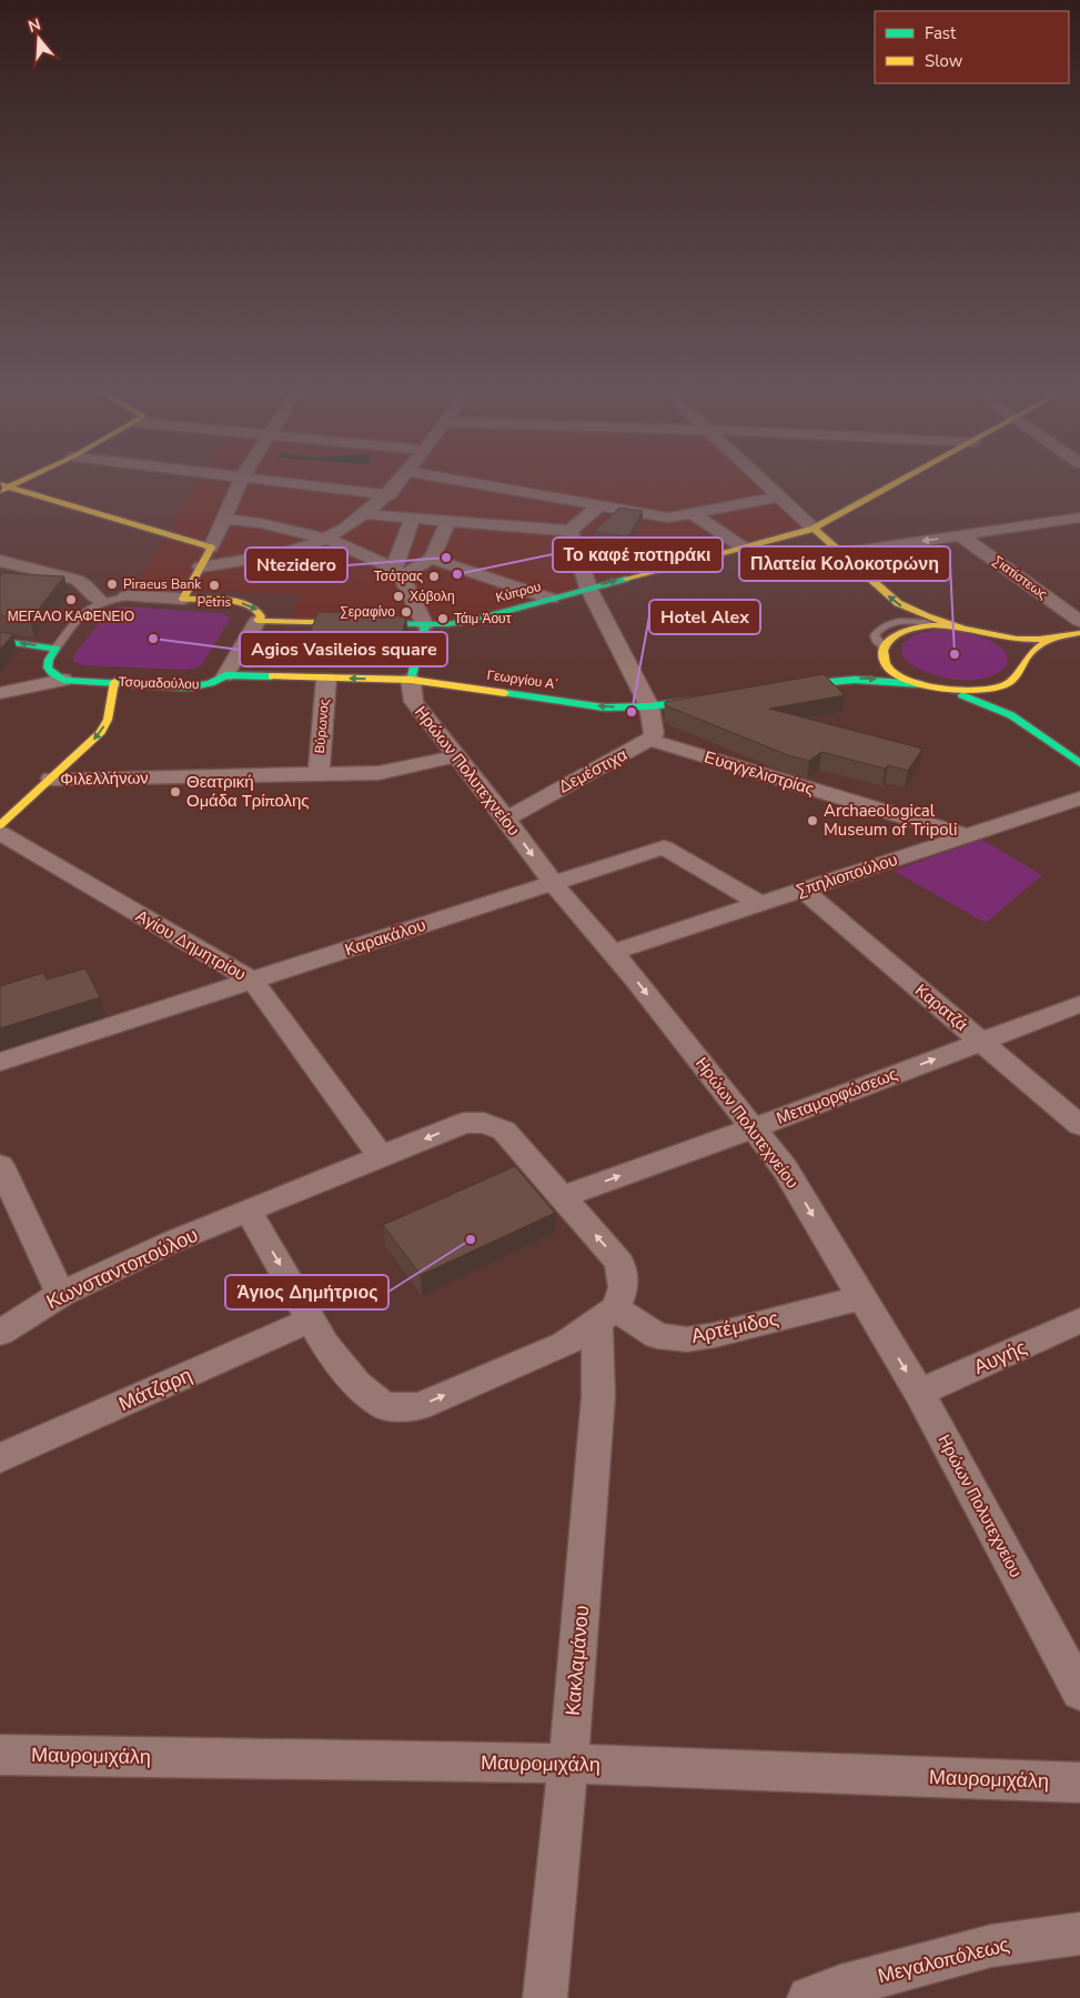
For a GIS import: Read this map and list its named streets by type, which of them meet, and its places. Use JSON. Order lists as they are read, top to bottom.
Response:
{
  "streets": {
    "main road": ["Κύπρου", "Γεωργίου Α΄", "Τσομαδούλου"],
    "street": [
      "Σιατίστεως",
      "Βύρωνος",
      "Ηρώων Πολυτεχνείου",
      "Δεμέστιχα",
      "Ευαγγελιστρίας",
      "Φιλελλήνων",
      "Σπηλιοπούλου",
      "Καρακάλου",
      "Αγίου Δημητρίου",
      "Καρατζά",
      "Μεταμορφώσεως",
      "Κωνσταντοπούλου",
      "Αρτέμιδος",
      "Αυγής",
      "Μάτζαρη",
      "Κακλαμάνου",
      "Μαυρομιχάλη",
      "Μεγαλοπόλεως"
    ]
  },
  "crossings": [
    ["Γεωργίου Α΄", "Τσομαδούλου"],
    ["Γεωργίου Α΄", "Βύρωνος"],
    ["Γεωργίου Α΄", "Ηρώων Πολυτεχνείου"],
    ["Βύρωνος", "Φιλελλήνων"],
    ["Ηρώων Πολυτεχνείου", "Δεμέστιχα"],
    ["Ηρώων Πολυτεχνείου", "Φιλελλήνων"],
    ["Ηρώων Πολυτεχνείου", "Σπηλιοπούλου"],
    ["Ηρώων Πολυτεχνείου", "Καρακάλου"],
    ["Ηρώων Πολυτεχνείου", "Μεταμορφώσεως"],
    ["Ηρώων Πολυτεχνείου", "Αρτέμιδος"],
    ["Ηρώων Πολυτεχνείου", "Αυγής"],
    ["Δεμέστιχα", "Ευαγγελιστρίας"],
    ["Ευαγγελιστρίας", "Σπηλιοπούλου"],
    ["Σπηλιοπούλου", "Καρακάλου"],
    ["Σπηλιοπούλου", "Καρατζά"],
    ["Καρακάλου", "Αγίου Δημητρίου"],
    ["Αγίου Δημητρίου", "Κωνσταντοπούλου"],
    ["Καρατζά", "Μεταμορφώσεως"],
    ["Μεταμορφώσεως", "Κωνσταντοπούλου"],
    ["Μεταμορφώσεως", "Κακλαμάνου"],
    ["Κωνσταντοπούλου", "Κακλαμάνου"],
    ["Αρτέμιδος", "Κακλαμάνου"],
    ["Κακλαμάνου", "Μαυρομιχάλη"]
  ],
  "one_way": ["Γεωργίου Α΄", "Ηρώων Πολυτεχνείου", "Μεταμορφώσεως"],
  "places": [
    "Ntezidero",
    "Το καφέ ποτηράκι",
    "Τσότρας",
    "Piraeus Bank",
    "Petris",
    "Χόβολη",
    "ΜΕΓΑΛΟ ΚΑΦΕΝΕΙΟ",
    "Σεραφίνο",
    "Τάιμ Άουτ",
    "Agios Vasileios square",
    "Πλατεία Κολοκοτρώνη",
    "Hotel Alex",
    "Θεατρική Ομάδα Τρίπολης",
    "Archaeological Museum of Tripoli",
    "Άγιος Δημήτριος"
  ],
  "legend": ["Fast", "Slow"],
  "north": "top"
}
